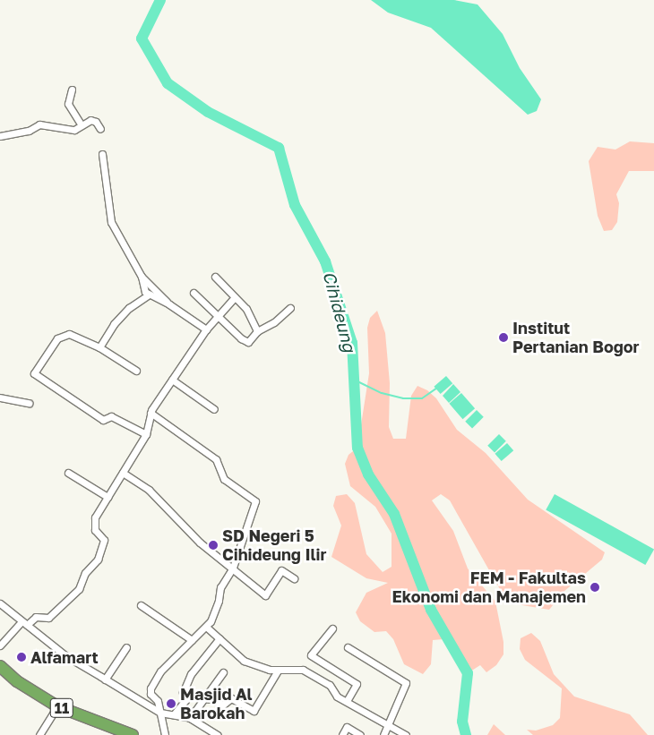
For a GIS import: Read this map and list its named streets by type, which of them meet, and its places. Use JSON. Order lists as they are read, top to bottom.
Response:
{
  "streets": {
    "highway": ["11"]
  },
  "water": ["Cihideung"],
  "places": [
    "Institut Pertanian Bogor",
    "SD Negeri 5 Cihideung Ilir",
    "FEM - Fakultas Ekonomi dan Manajemen",
    "Alfamart",
    "Masjid Al Barokah"
  ]
}
